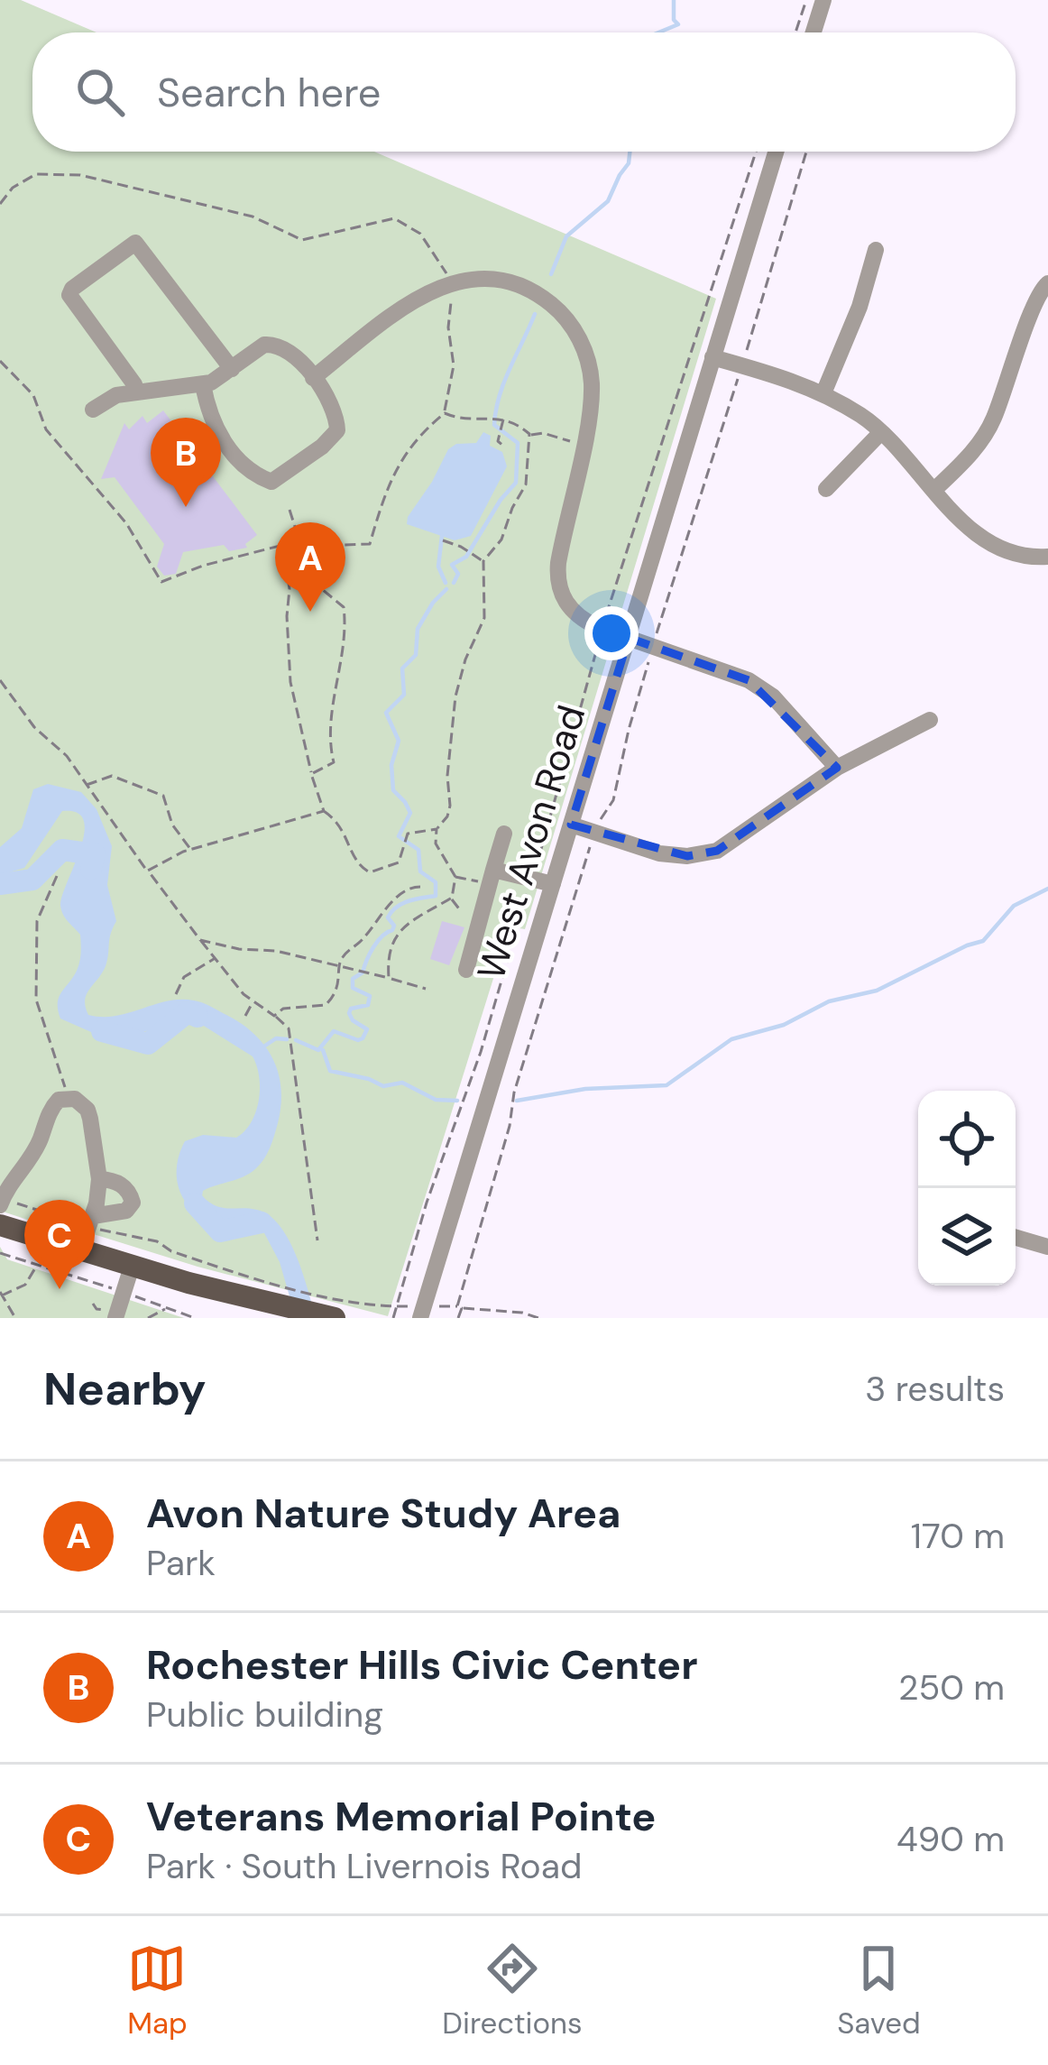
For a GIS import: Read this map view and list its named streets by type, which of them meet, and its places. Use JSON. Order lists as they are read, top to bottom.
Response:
{
  "streets": {
    "street": ["West Avon Road"]
  },
  "page": {
    "search": "Search here",
    "pins": ["B", "A", "C"],
    "heading": ["Nearby", "3 results"],
    "list": [
      {
        "mark": "A",
        "name": "Avon Nature Study Area",
        "note": "Park",
        "value": "170 m"
      },
      {
        "mark": "B",
        "name": "Rochester Hills Civic Center",
        "note": "Public building",
        "value": "250 m"
      },
      {
        "mark": "C",
        "name": "Veterans Memorial Pointe",
        "note": "Park · South Livernois Road",
        "value": "490 m"
      }
    ],
    "nav": ["Map", "Directions", "Saved"]
  }
}
